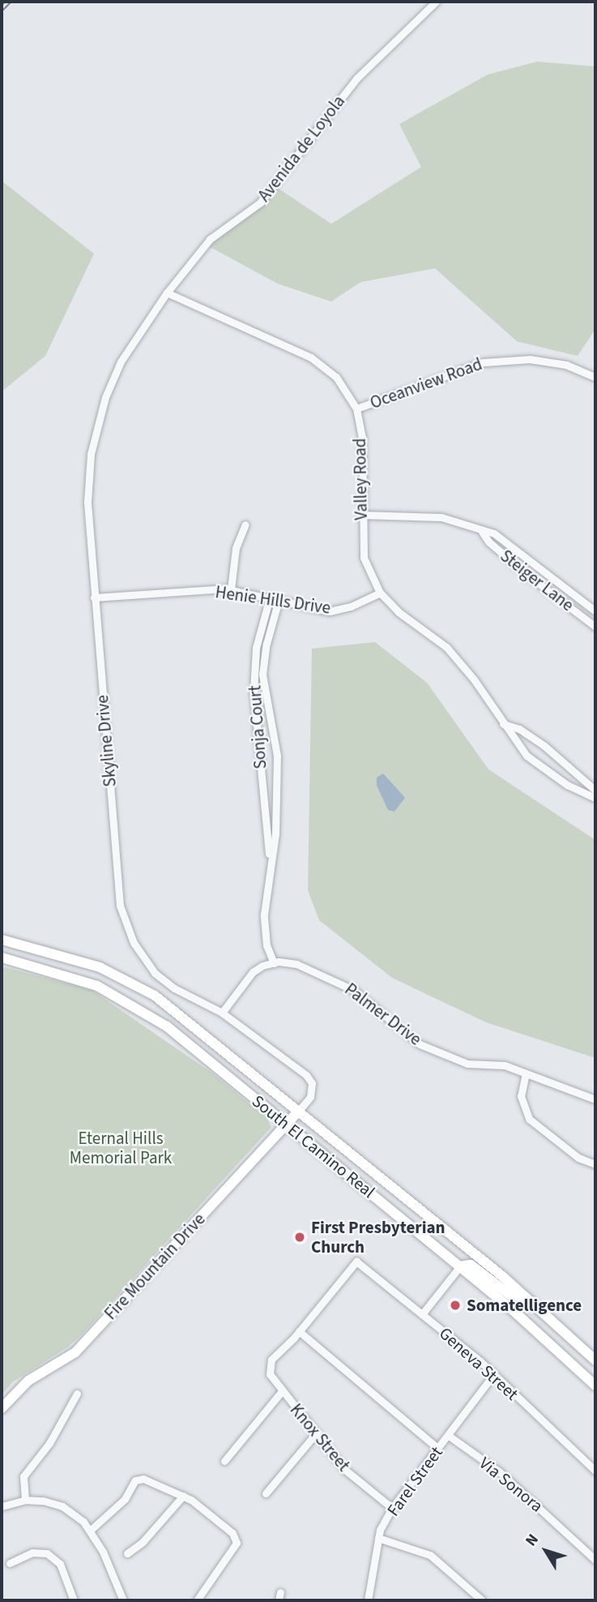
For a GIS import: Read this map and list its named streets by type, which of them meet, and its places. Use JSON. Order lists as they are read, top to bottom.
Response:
{
  "streets": {
    "main road": ["South El Camino Real", "Fire Mountain Drive"],
    "street": [
      "Avenida de Loyola",
      "Oceanview Road",
      "Valley Road",
      "Steiger Lane",
      "Henie Hills Drive",
      "Sonja Court",
      "Skyline Drive",
      "Palmer Drive",
      "Geneva Street",
      "Knox Street",
      "Farel Street",
      "Via Sonora"
    ]
  },
  "crossings": [
    ["Avenida de Loyola", "Valley Road"],
    ["Avenida de Loyola", "Skyline Drive"],
    ["Oceanview Road", "Valley Road"],
    ["Valley Road", "Steiger Lane"],
    ["Valley Road", "Henie Hills Drive"],
    ["Valley Road", "Skyline Drive"],
    ["Henie Hills Drive", "Sonja Court"],
    ["Henie Hills Drive", "Skyline Drive"],
    ["Sonja Court", "Palmer Drive"],
    ["Skyline Drive", "South El Camino Real"],
    ["Skyline Drive", "Fire Mountain Drive"],
    ["South El Camino Real", "Fire Mountain Drive"],
    ["Geneva Street", "Knox Street"],
    ["Geneva Street", "Farel Street"],
    ["Knox Street", "Farel Street"],
    ["Farel Street", "Via Sonora"]
  ],
  "parks": ["Eternal Hills Memorial Park"],
  "places": ["First Presbyterian Church", "Somatelligence"],
  "north": "top left"
}
